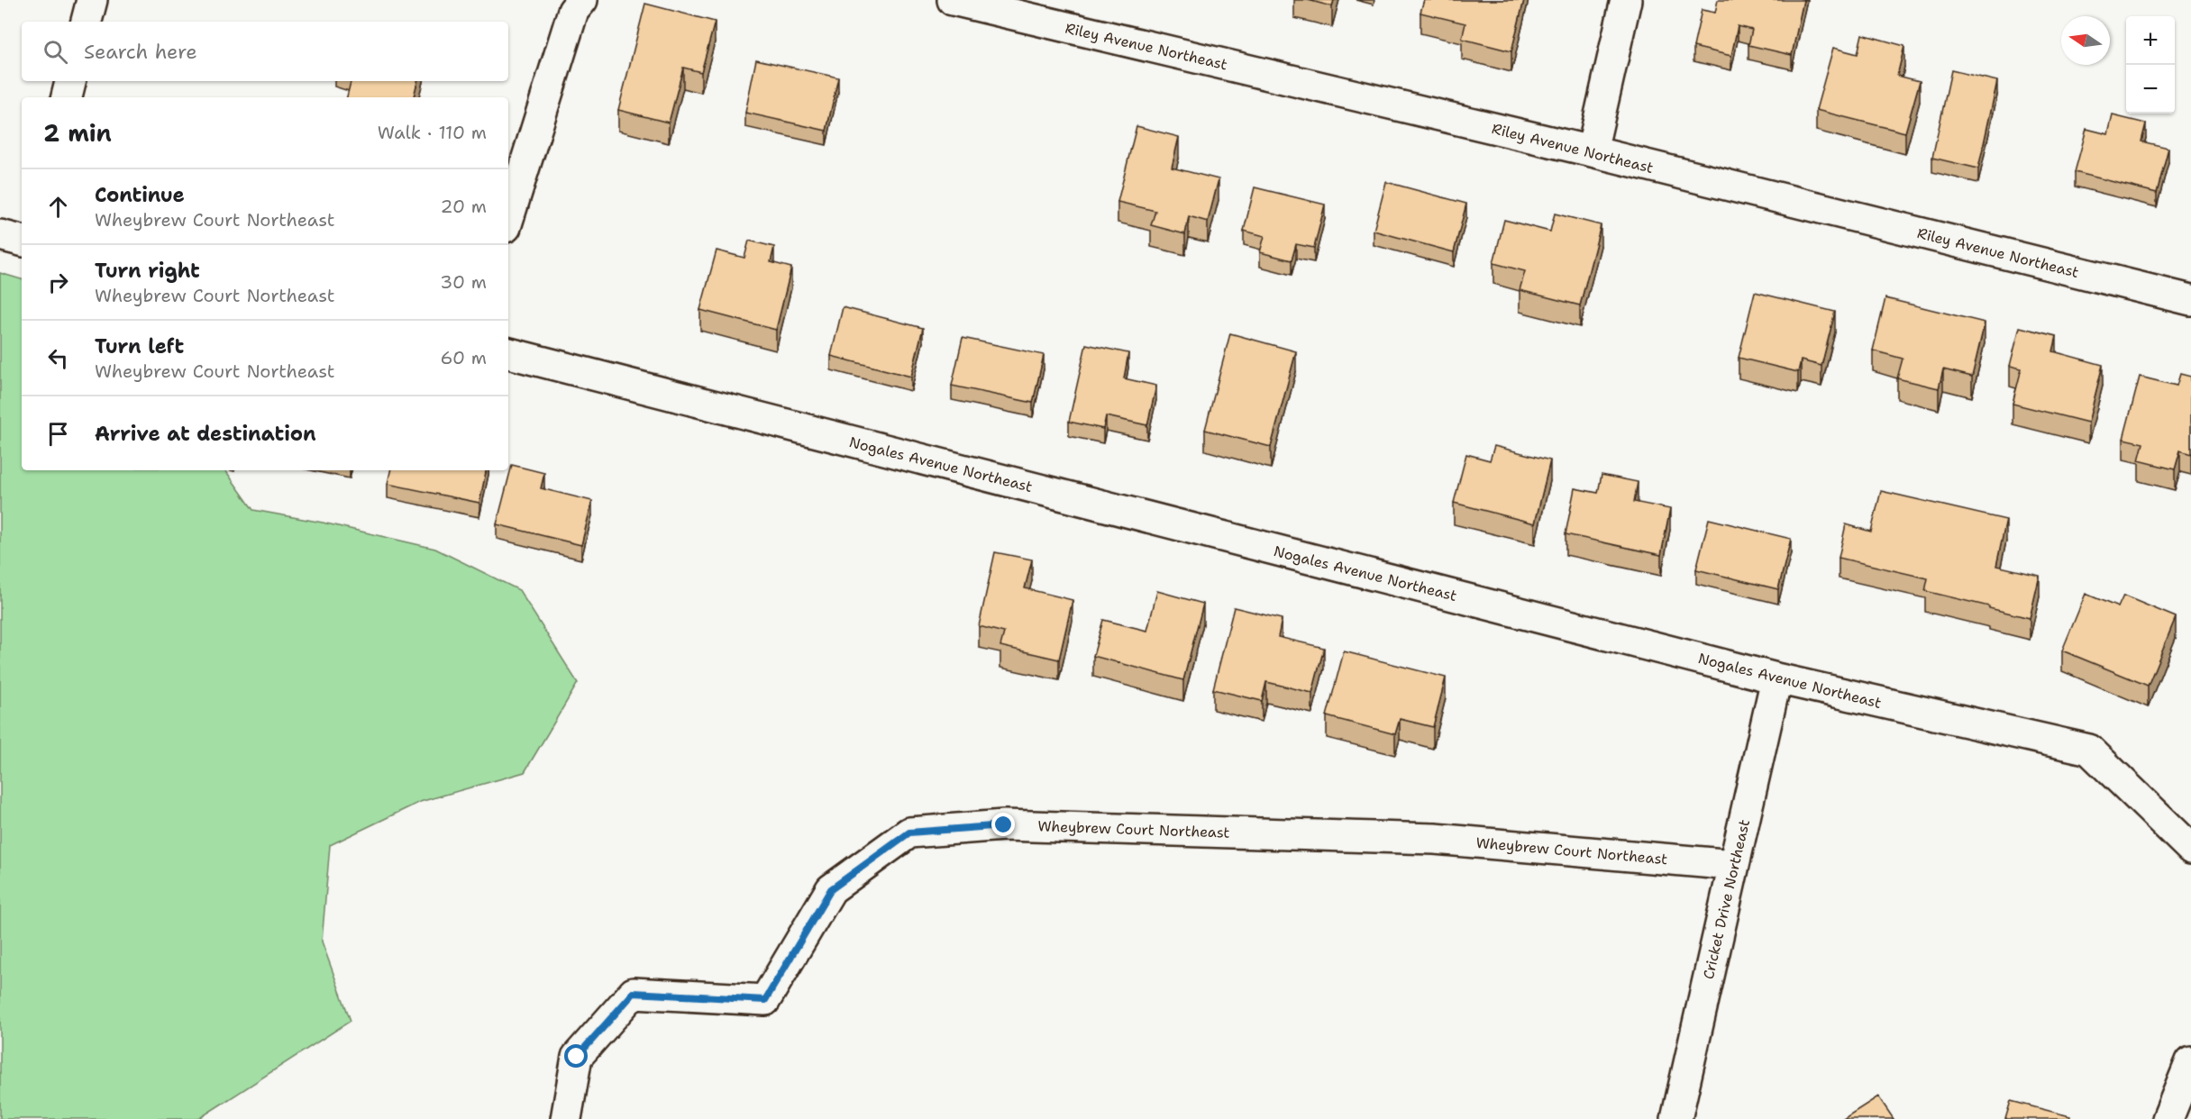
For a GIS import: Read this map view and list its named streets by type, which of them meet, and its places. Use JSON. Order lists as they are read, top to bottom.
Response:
{
  "streets": {
    "street": [
      "Riley Avenue Northeast",
      "Nogales Avenue Northeast",
      "Wheybrew Court Northeast",
      "Cricket Drive Northeast"
    ]
  },
  "crossings": [
    ["Nogales Avenue Northeast", "Cricket Drive Northeast"],
    ["Wheybrew Court Northeast", "Cricket Drive Northeast"]
  ],
  "north": "left",
  "page": {
    "map_buttons": ["+", "−"],
    "search": "Search here",
    "heading": ["2 min", "Walk · 110 m"],
    "list": [
      ["Continue", "Wheybrew Court Northeast", "20 m"],
      ["Turn right", "Wheybrew Court Northeast", "30 m"],
      ["Turn left", "Wheybrew Court Northeast", "60 m"],
      "Arrive at destination"
    ]
  }
}
